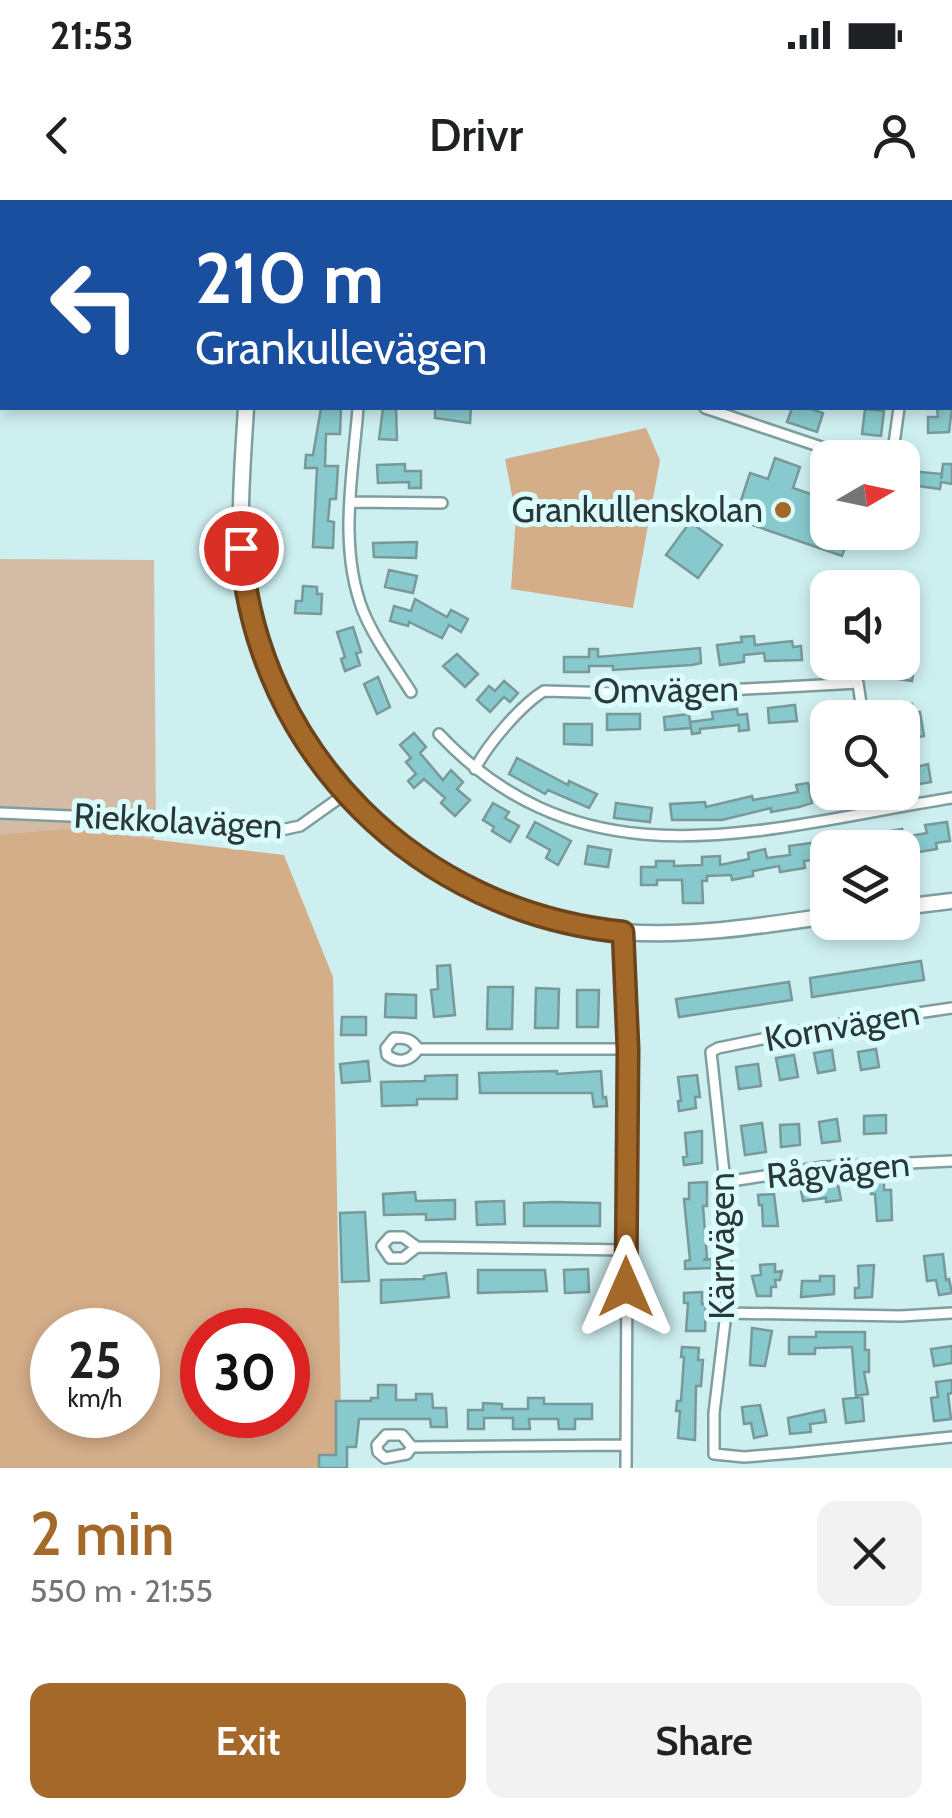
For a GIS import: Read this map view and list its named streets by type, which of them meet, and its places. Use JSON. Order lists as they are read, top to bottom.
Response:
{
  "streets": {
    "street": [
      "Omvägen",
      "Riekkolavägen",
      "Kornvägen",
      "Rågvägen",
      "Kärrvägen"
    ]
  },
  "crossings": [
    ["Kornvägen", "Kärrvägen"],
    ["Rågvägen", "Kärrvägen"]
  ],
  "places": ["Grankullenskolan"],
  "north": "right",
  "page": {
    "status": "21:53",
    "header": "Drivr",
    "turn": ["210 m", "Grankullevägen"],
    "speed": "25 km/h",
    "limit": "30",
    "heading": ["2 min", "550 m · 21:55"],
    "buttons": ["Exit", "Share"]
  }
}
